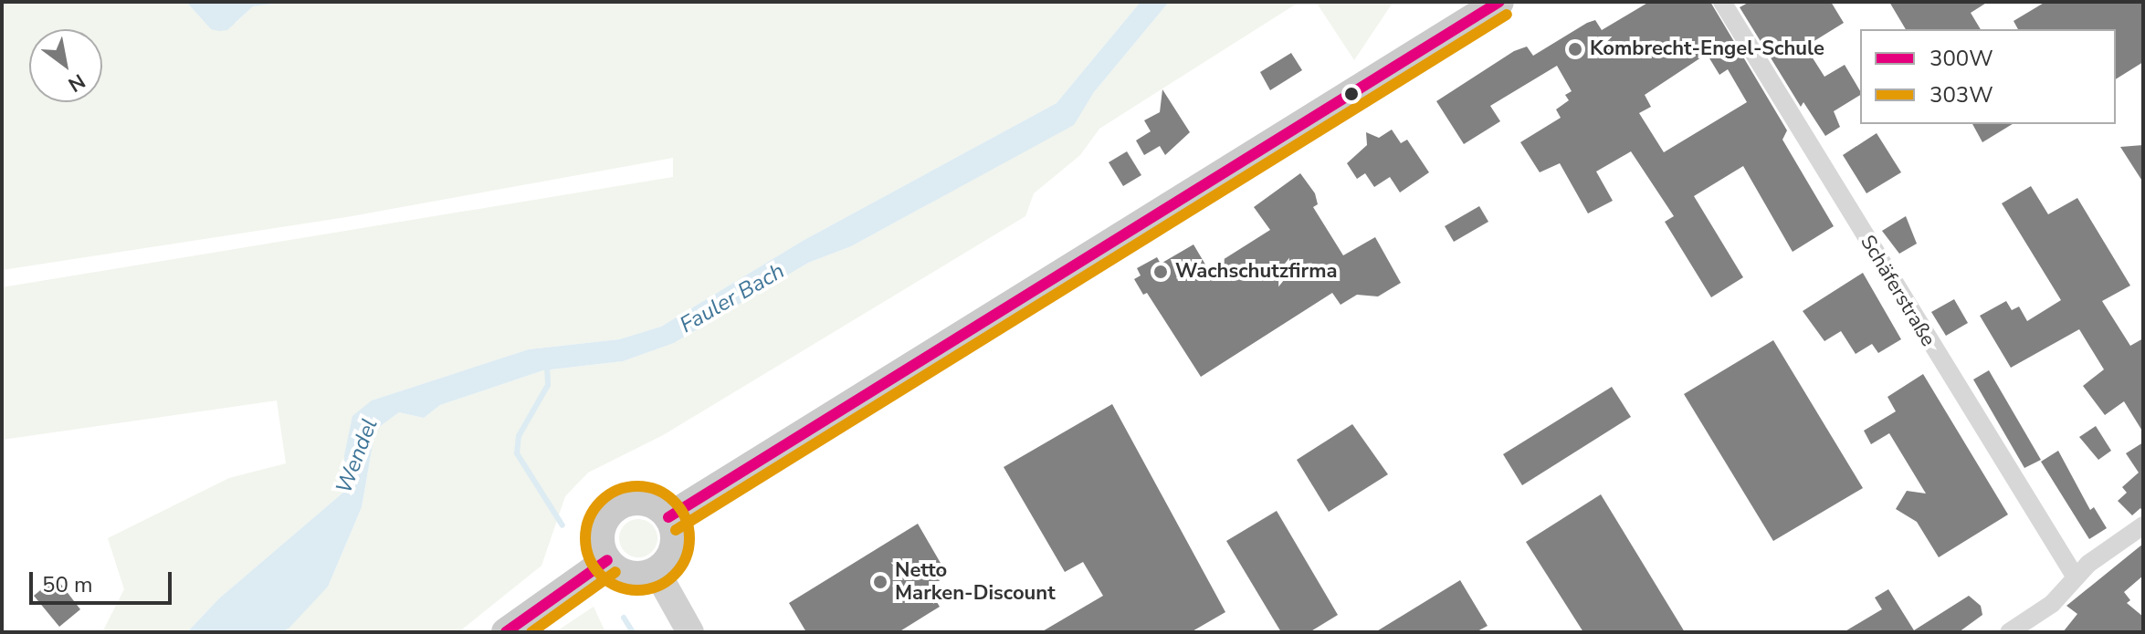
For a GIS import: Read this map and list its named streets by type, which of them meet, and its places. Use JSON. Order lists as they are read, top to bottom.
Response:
{
  "streets": {
    "street": ["Schäferstraße"]
  },
  "water": ["Fauler Bach", "Wendel"],
  "places": ["Kombrecht-Engel-Schule", "Wachschutzfirma", "Netto Marken-Discount"],
  "lines": ["transit line 300W", "transit line 303W"],
  "legend": ["300W", "303W"],
  "scale_bar": "50 m",
  "north": "bottom right"
}
